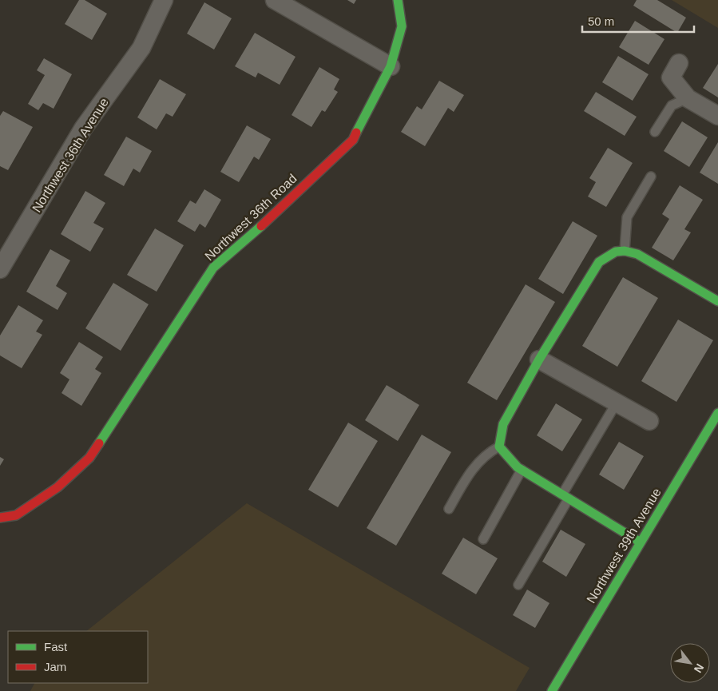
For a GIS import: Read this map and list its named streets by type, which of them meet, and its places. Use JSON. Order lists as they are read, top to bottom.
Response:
{
  "streets": {
    "street": ["Northwest 36th Avenue", "Northwest 36th Road", "Northwest 39th Avenue"]
  },
  "legend": ["Fast", "Jam"],
  "scale_bar": "50 m",
  "north": "bottom right"
}
